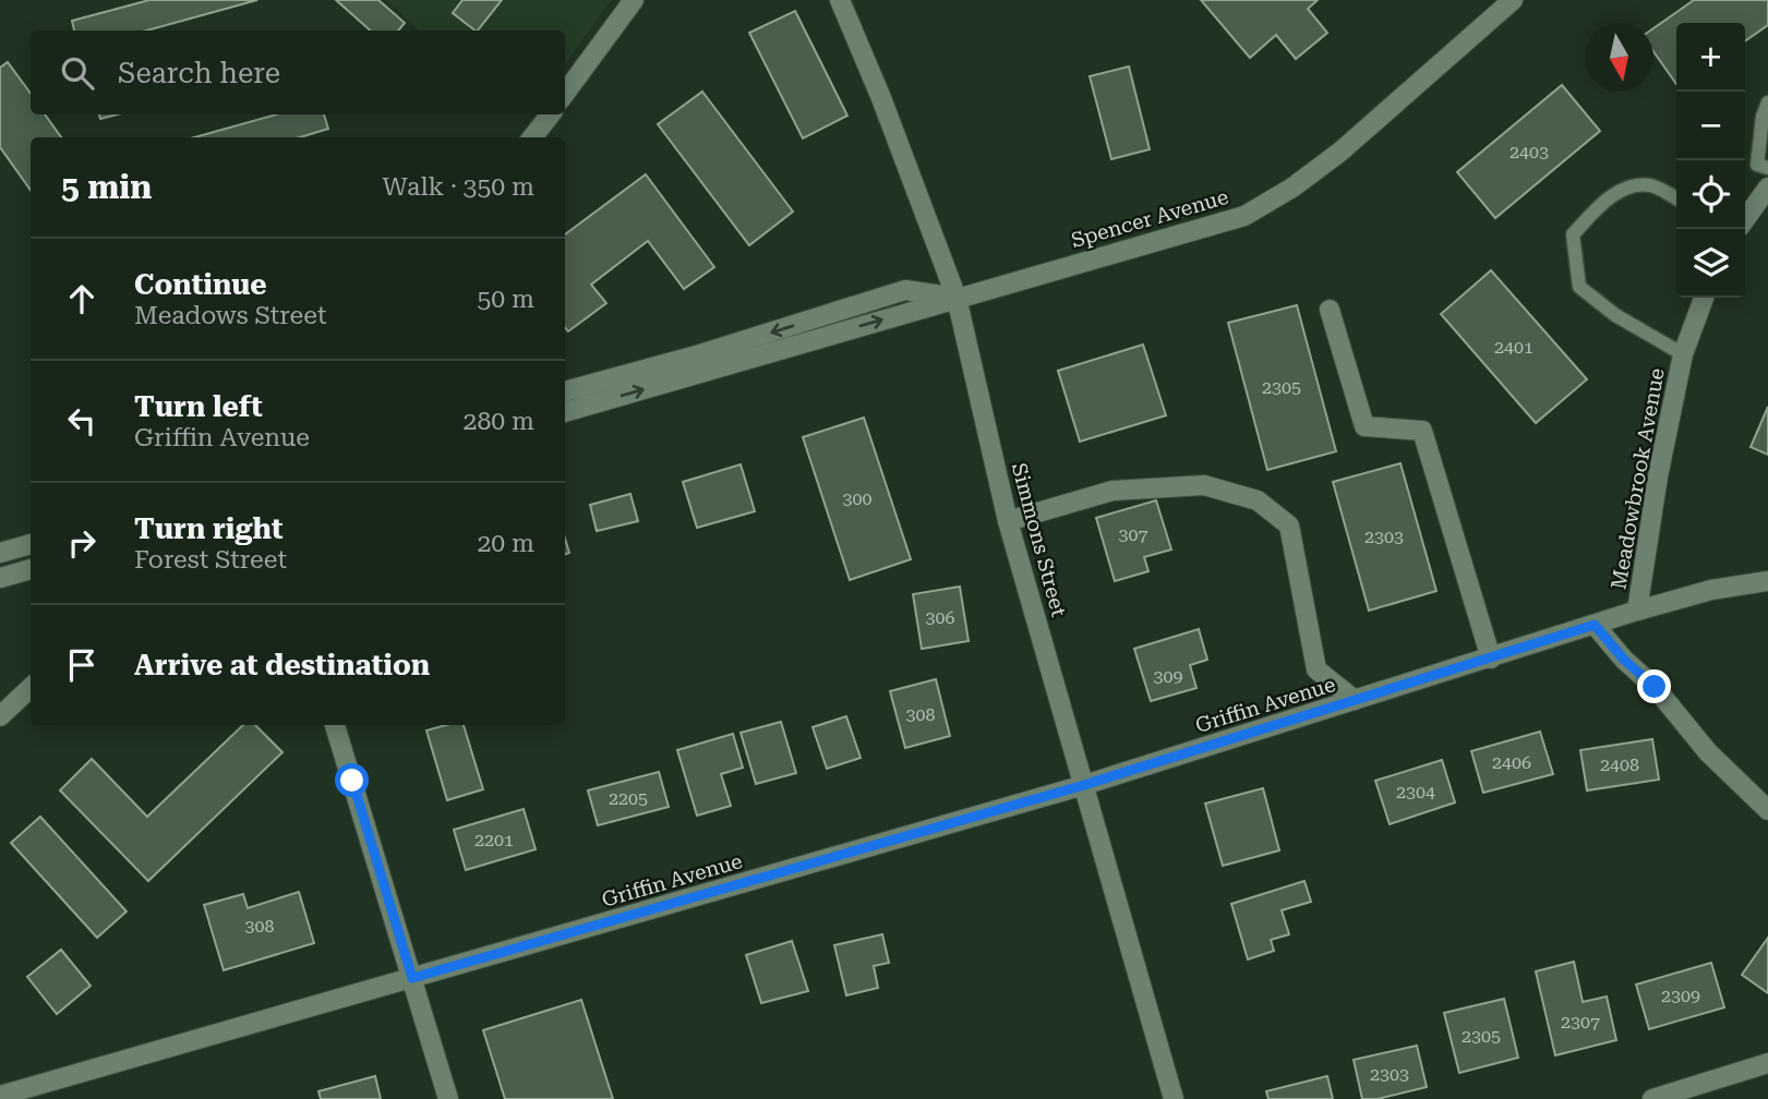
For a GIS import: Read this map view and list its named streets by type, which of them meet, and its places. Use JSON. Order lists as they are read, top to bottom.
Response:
{
  "streets": {
    "street": [
      "Spencer Avenue",
      "Meadowbrook Avenue",
      "Simmons Street",
      "Griffin Avenue"
    ]
  },
  "crossings": [
    ["Spencer Avenue", "Simmons Street"],
    ["Meadowbrook Avenue", "Griffin Avenue"],
    ["Simmons Street", "Griffin Avenue"]
  ],
  "house_numbers": [
    "2403",
    "2401",
    "2305",
    "300",
    "307",
    "2303",
    "306",
    "309",
    "308",
    "2406",
    "2408",
    "2304",
    "2205",
    "2201",
    "308",
    "2309",
    "2307",
    "2305",
    "2303"
  ],
  "north": "bottom",
  "page": {
    "map_buttons": ["+", "−"],
    "search": "Search here",
    "heading": ["5 min", "Walk · 350 m"],
    "list": [
      ["Continue", "Meadows Street", "50 m"],
      ["Turn left", "Griffin Avenue", "280 m"],
      ["Turn right", "Forest Street", "20 m"],
      "Arrive at destination"
    ]
  }
}
